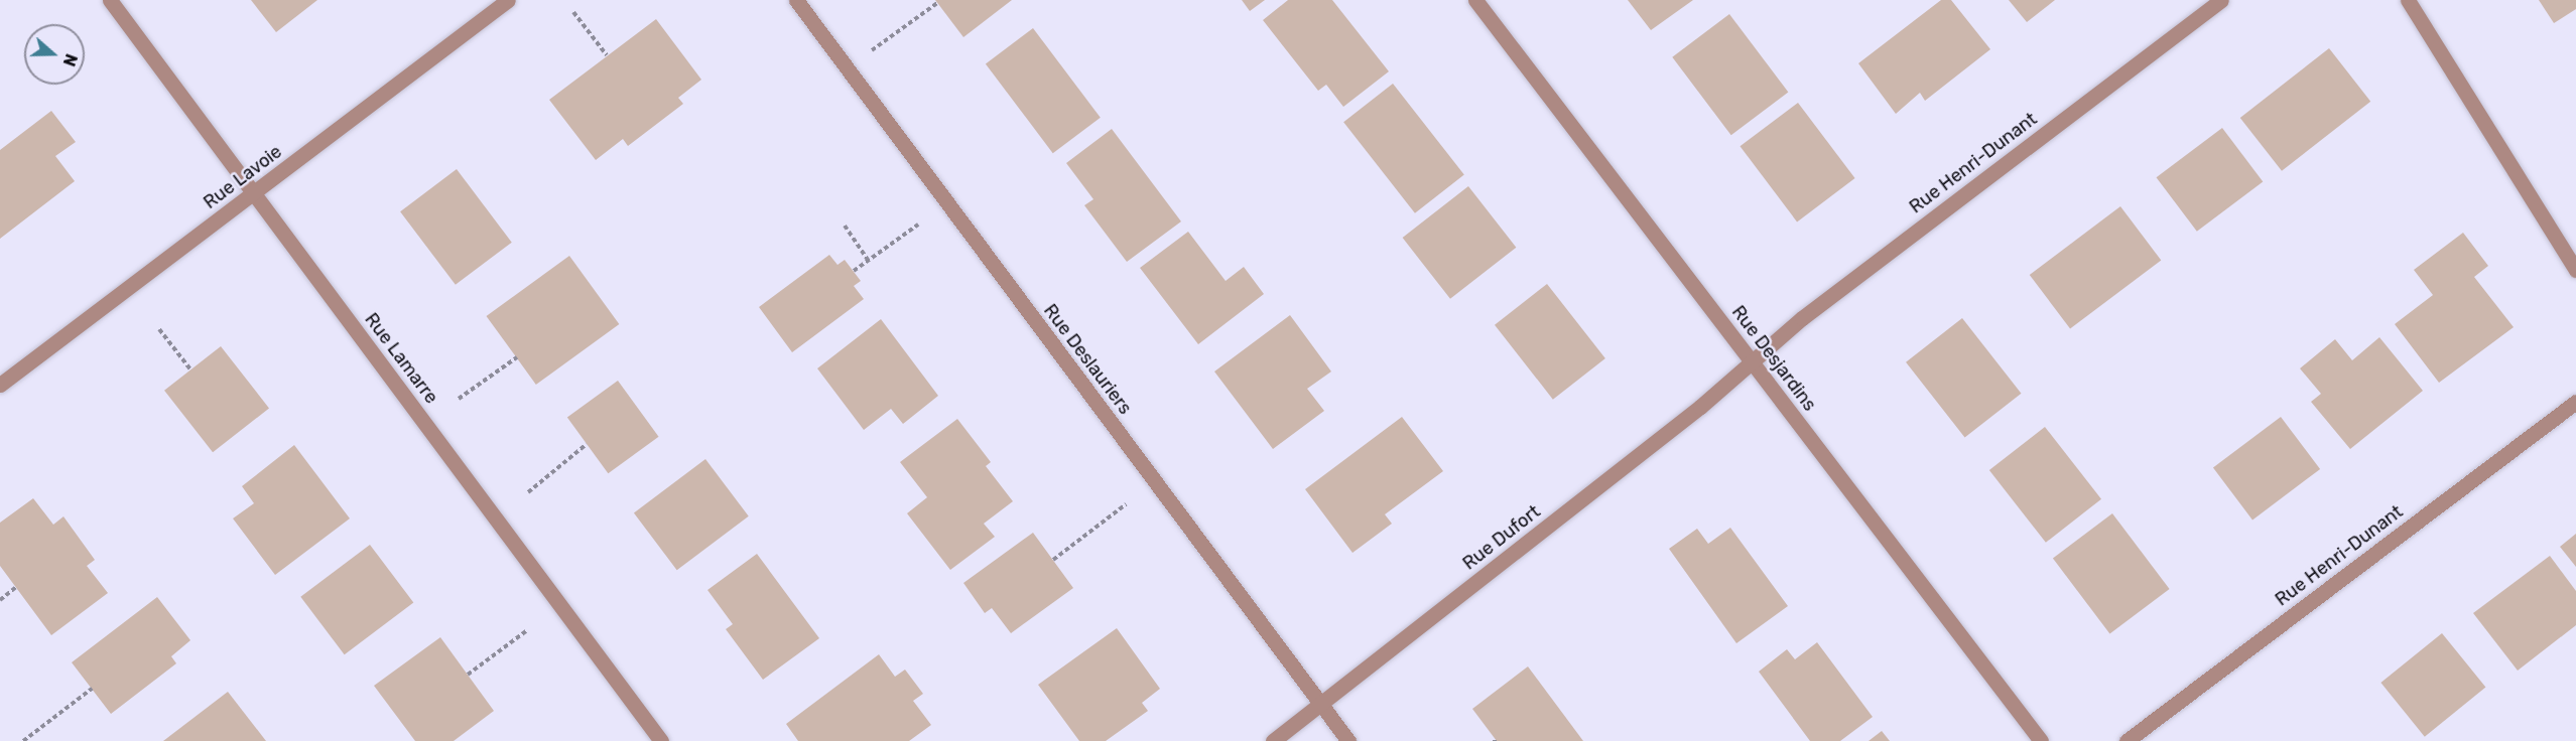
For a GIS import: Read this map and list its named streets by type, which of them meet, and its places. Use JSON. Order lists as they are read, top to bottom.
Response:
{
  "streets": {
    "street": [
      "Rue Henri-Dunant",
      "Rue Lavoie",
      "Rue Lamarre",
      "Rue Desjardins",
      "Rue Deslauriers",
      "Rue Dufort"
    ]
  },
  "crossings": [
    ["Rue Henri-Dunant", "Rue Desjardins"],
    ["Rue Henri-Dunant", "Rue Dufort"],
    ["Rue Lavoie", "Rue Lamarre"],
    ["Rue Desjardins", "Rue Dufort"],
    ["Rue Deslauriers", "Rue Dufort"]
  ],
  "north": "right"
}
